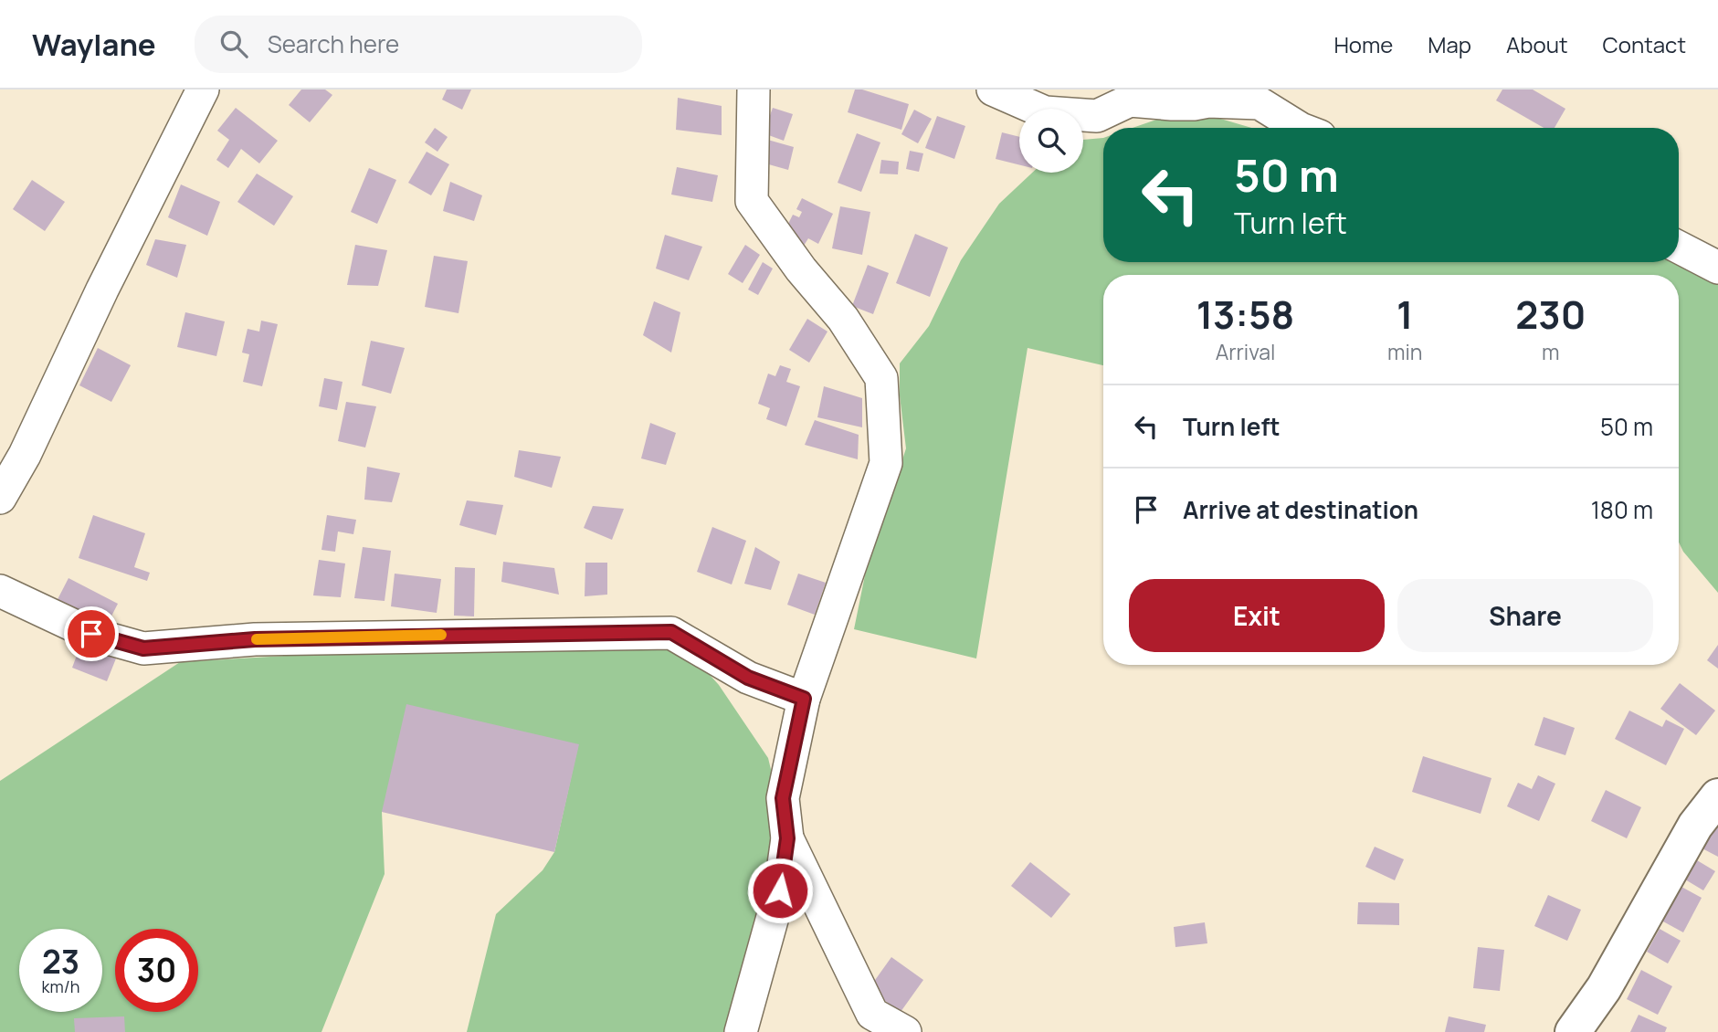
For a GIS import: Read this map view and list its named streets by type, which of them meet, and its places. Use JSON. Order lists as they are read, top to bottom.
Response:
{
  "page": {
    "header": "Waylane",
    "search": "Search here",
    "nav": [
      "Home",
      "Map",
      "About",
      "Contact"
    ],
    "turn": ["50 m", "Turn left"],
    "eta": [
      "13:58",
      "Arrival",
      "1",
      "min",
      "230",
      "m"
    ],
    "list": [
      {
        "name": "Turn left",
        "value": "50 m"
      },
      {
        "name": "Arrive at destination",
        "value": "180 m"
      }
    ],
    "buttons": ["Exit", "Share"],
    "speed": "23 km/h",
    "limit": "30"
  }
}
